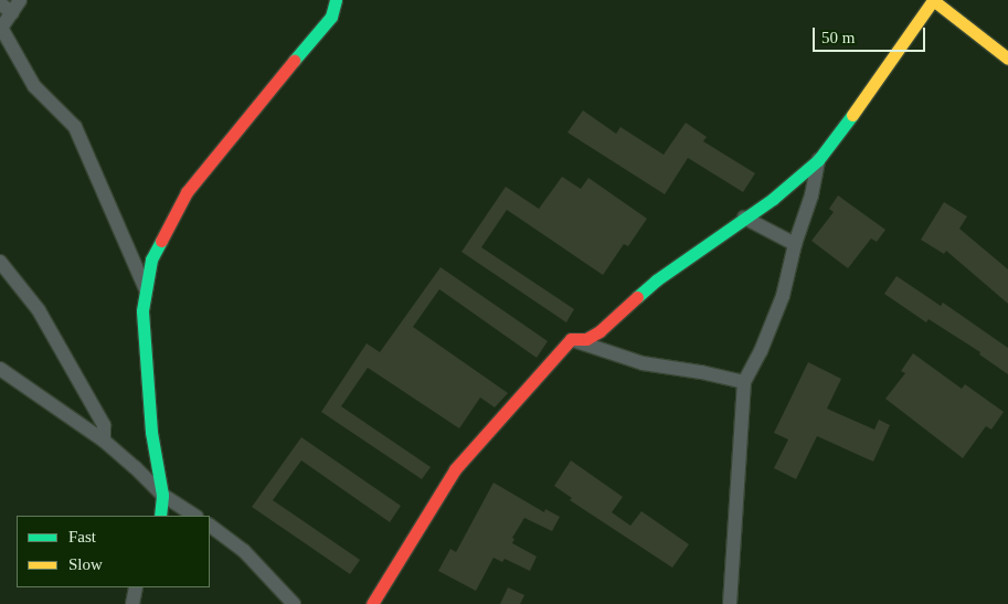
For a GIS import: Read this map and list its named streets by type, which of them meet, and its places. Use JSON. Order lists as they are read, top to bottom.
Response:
{
  "legend": ["Fast", "Slow"],
  "scale_bar": "50 m"
}
